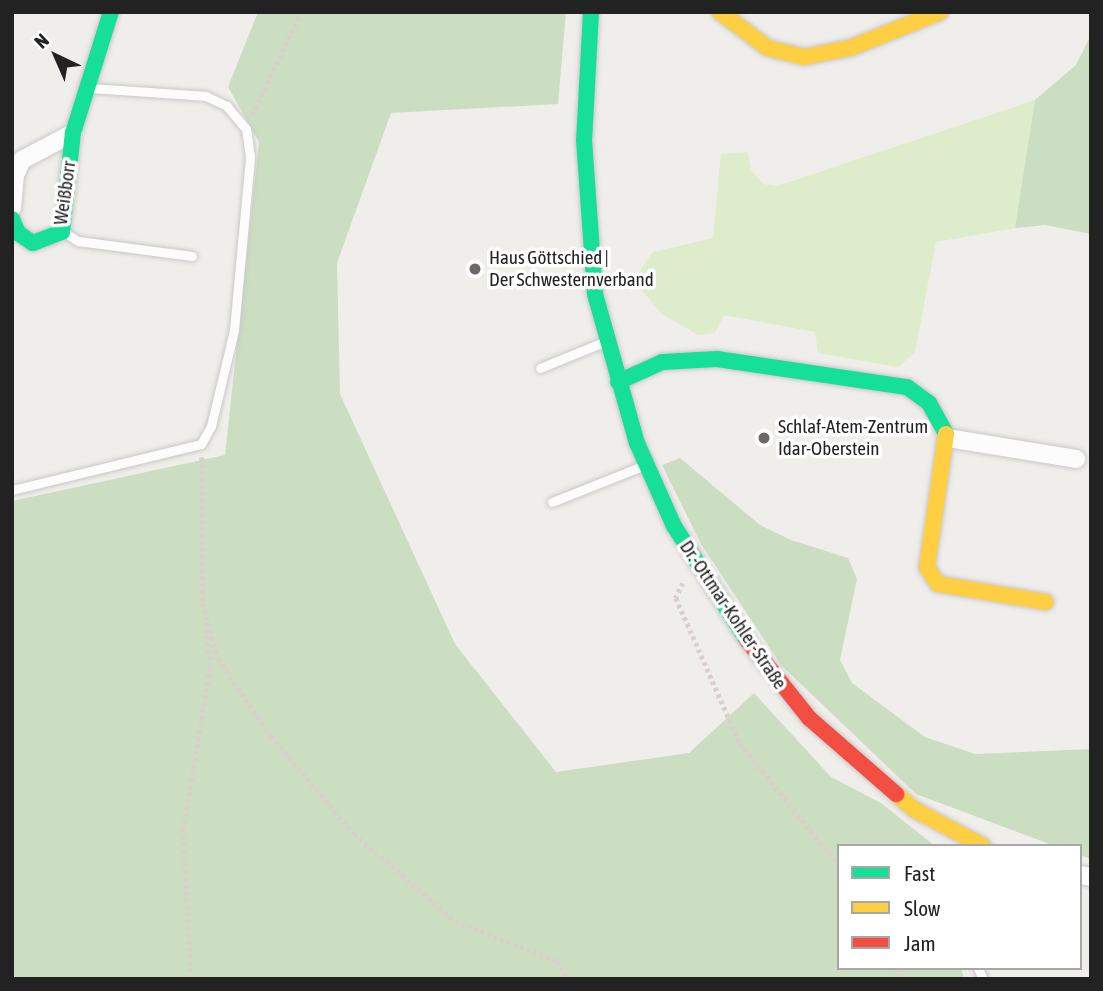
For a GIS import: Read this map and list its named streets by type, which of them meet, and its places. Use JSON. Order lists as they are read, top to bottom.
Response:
{
  "streets": {
    "street": ["Weißborr", "Dr.-Ottmar-Kohler-Straße"]
  },
  "places": ["Haus Göttschied | Der Schwesternverband", "Schlaf-Atem-Zentrum Idar-Oberstein"],
  "legend": ["Fast", "Slow", "Jam"],
  "north": "top left"
}
